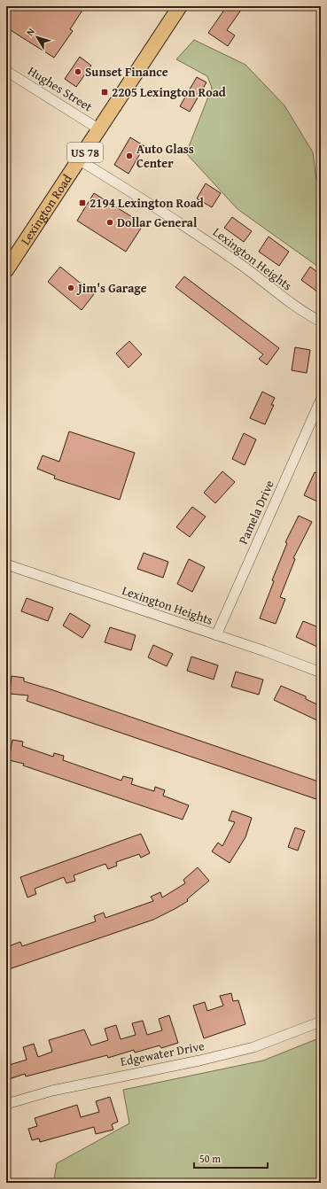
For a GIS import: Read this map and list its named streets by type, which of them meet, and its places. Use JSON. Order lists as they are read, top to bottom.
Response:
{
  "streets": {
    "highway": ["US 78", "Lexington Road"],
    "street": [
      "Hughes Street",
      "Lexington Heights",
      "Pamela Drive",
      "Edgewater Drive"
    ]
  },
  "crossings": [
    ["Hughes Street", "Lexington Road"],
    ["Lexington Road", "Lexington Heights"],
    ["Lexington Heights", "Pamela Drive"]
  ],
  "places": {
    "other": [
      "Sunset Finance",
      "Auto Glass Center",
      "Dollar General",
      "Jim's Garage"
    ],
    "transit": ["2205 Lexington Road", "2194 Lexington Road"]
  },
  "scale_bar": "50 m",
  "north": "top left"
}
